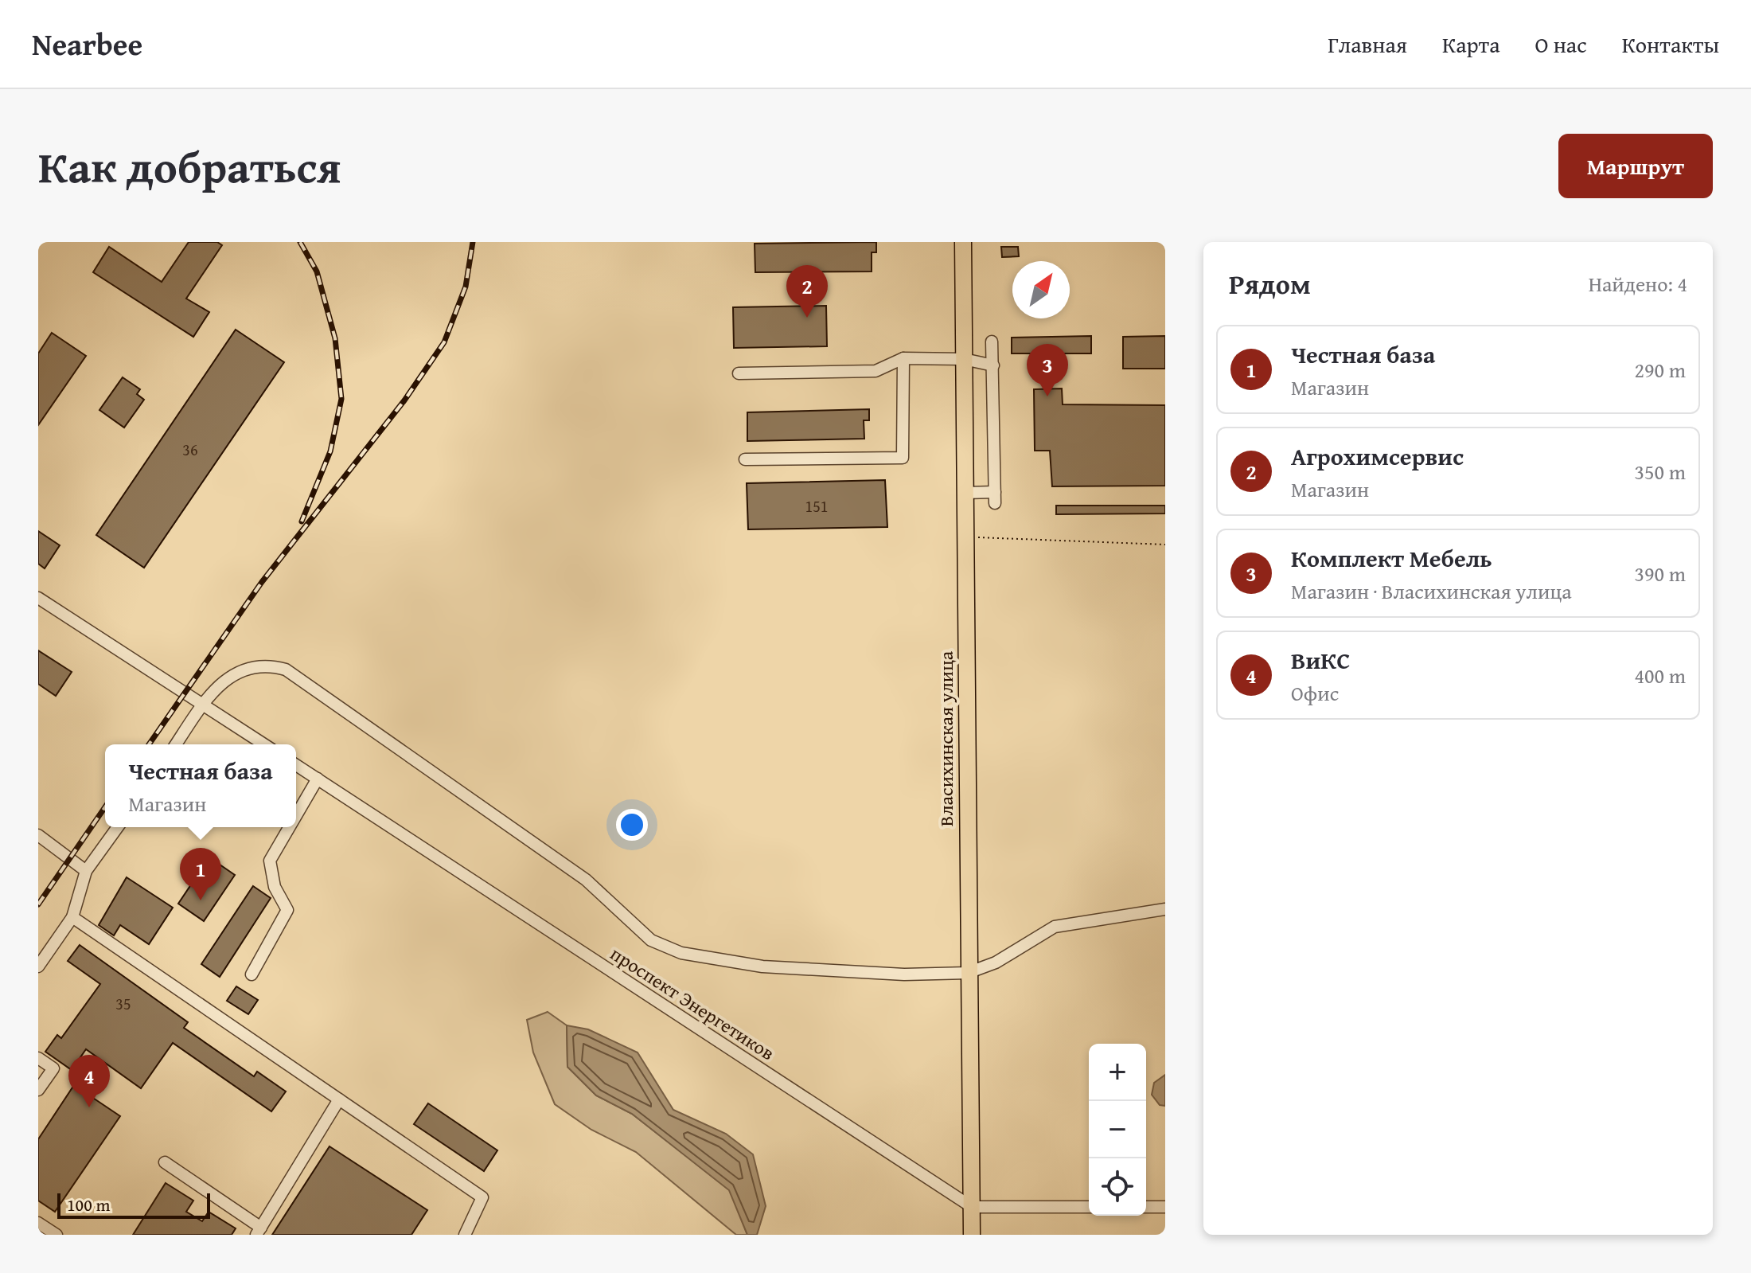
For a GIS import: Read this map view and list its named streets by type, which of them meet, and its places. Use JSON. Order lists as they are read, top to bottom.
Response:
{
  "streets": {
    "highway": ["Власихинская улица"],
    "street": ["проспект Энергетиков"]
  },
  "crossings": [
    ["Власихинская улица", "проспект Энергетиков"]
  ],
  "house_numbers": ["36", "151", "35"],
  "scale_bar": "100 m",
  "north": "top right",
  "page": {
    "header": "Nearbee",
    "nav": [
      "Главная",
      "Карта",
      "О нас",
      "Контакты"
    ],
    "title": "Как добраться",
    "buttons": "Маршрут",
    "heading": ["Рядом", "Найдено: 4"],
    "pins": [
      "2",
      "3",
      "1",
      "4"
    ],
    "list": [
      {
        "mark": "1",
        "name": "Честная база",
        "note": "Магазин",
        "value": "290 m"
      },
      {
        "mark": "2",
        "name": "Агрохимсервис",
        "note": "Магазин",
        "value": "350 m"
      },
      {
        "mark": "3",
        "name": "Комплект Мебель",
        "note": "Магазин · Власихинская улица",
        "value": "390 m"
      },
      {
        "mark": "4",
        "name": "ВиКС",
        "note": "Офис",
        "value": "400 m"
      }
    ],
    "popup": ["Честная база", "Магазин"],
    "map_buttons": ["+", "−"],
    "scale": "100 m"
  }
}
